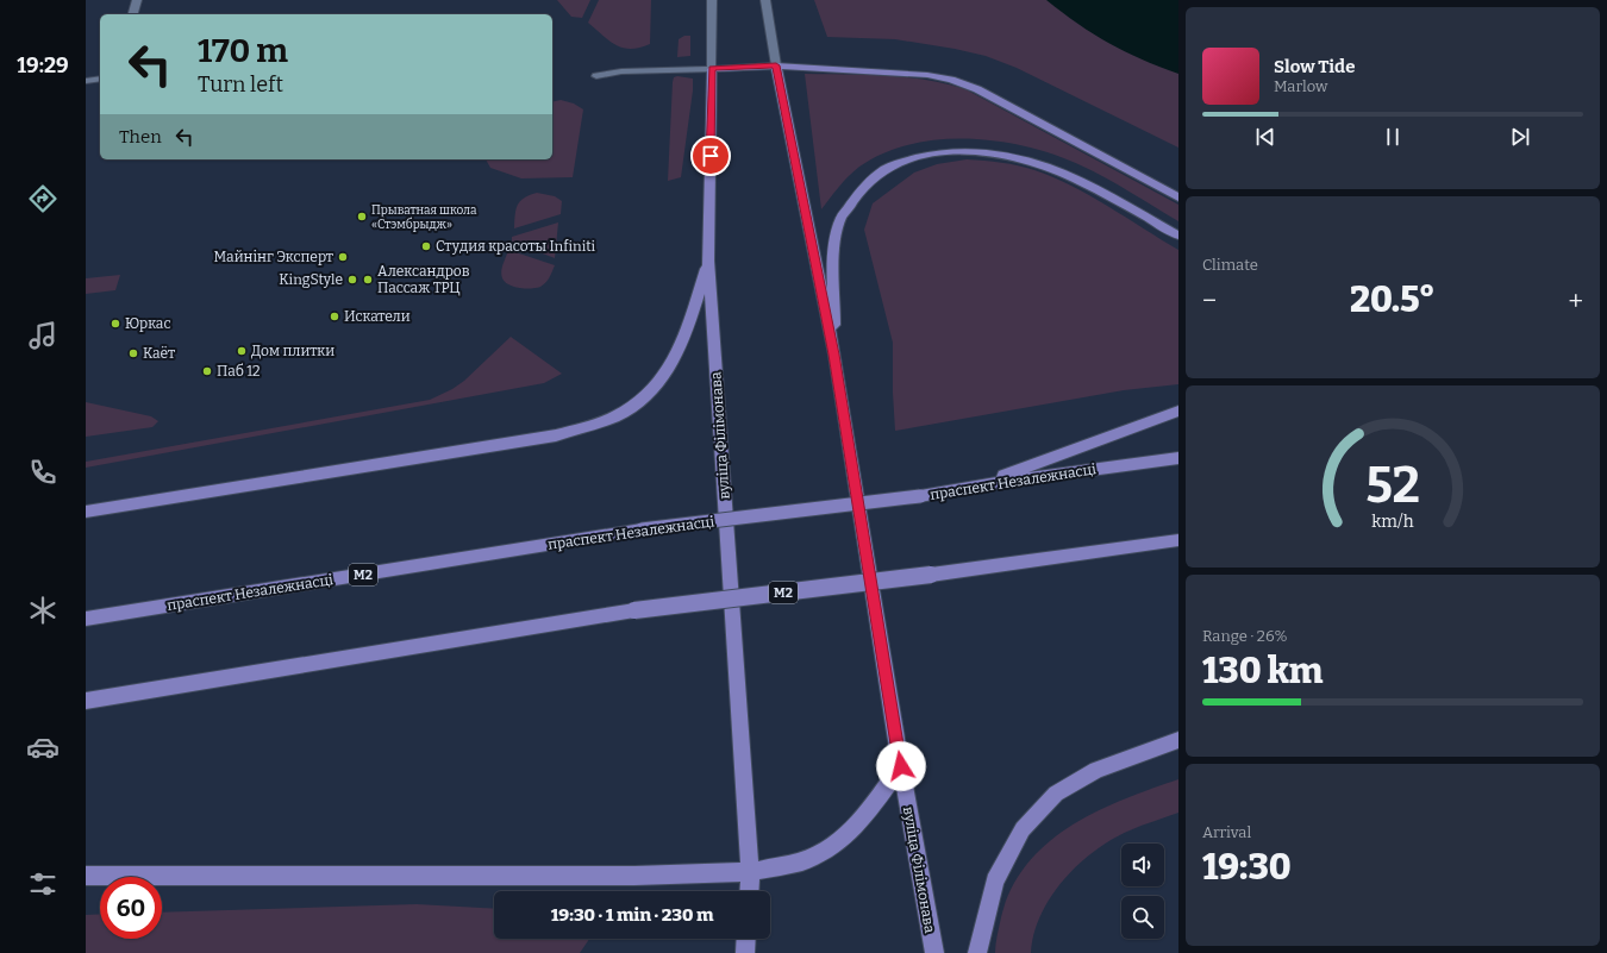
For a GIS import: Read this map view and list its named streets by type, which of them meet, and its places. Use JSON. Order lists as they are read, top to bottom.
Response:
{
  "streets": {
    "main road": ["вуліца Філімонава", "праспект Незалежнасці", "М2"]
  },
  "places": [
    "Прыватная школа «Стэмбрыдж»",
    "Студия красоты Infiniti",
    "Майнінг Эксперт",
    "KingStyle",
    "Александров Пассаж ТРЦ",
    "Искатели",
    "Юркас",
    "Дом плитки",
    "Каёт",
    "Паб 12"
  ],
  "page": {
    "tabs": "19:29",
    "turn": ["170 m", "Turn left"],
    "song": ["Slow Tide", "Marlow"],
    "then": "Then",
    "tile": [
      "Climate",
      ["Range · 26%", "130 km"],
      ["Arrival", "19:30"]
    ],
    "heat": ["−", "20.5°", "+"],
    "limit": "60",
    "trip": "19:30 · 1 min · 230 m",
    "gauge": ["52", "km/h"]
  }
}
